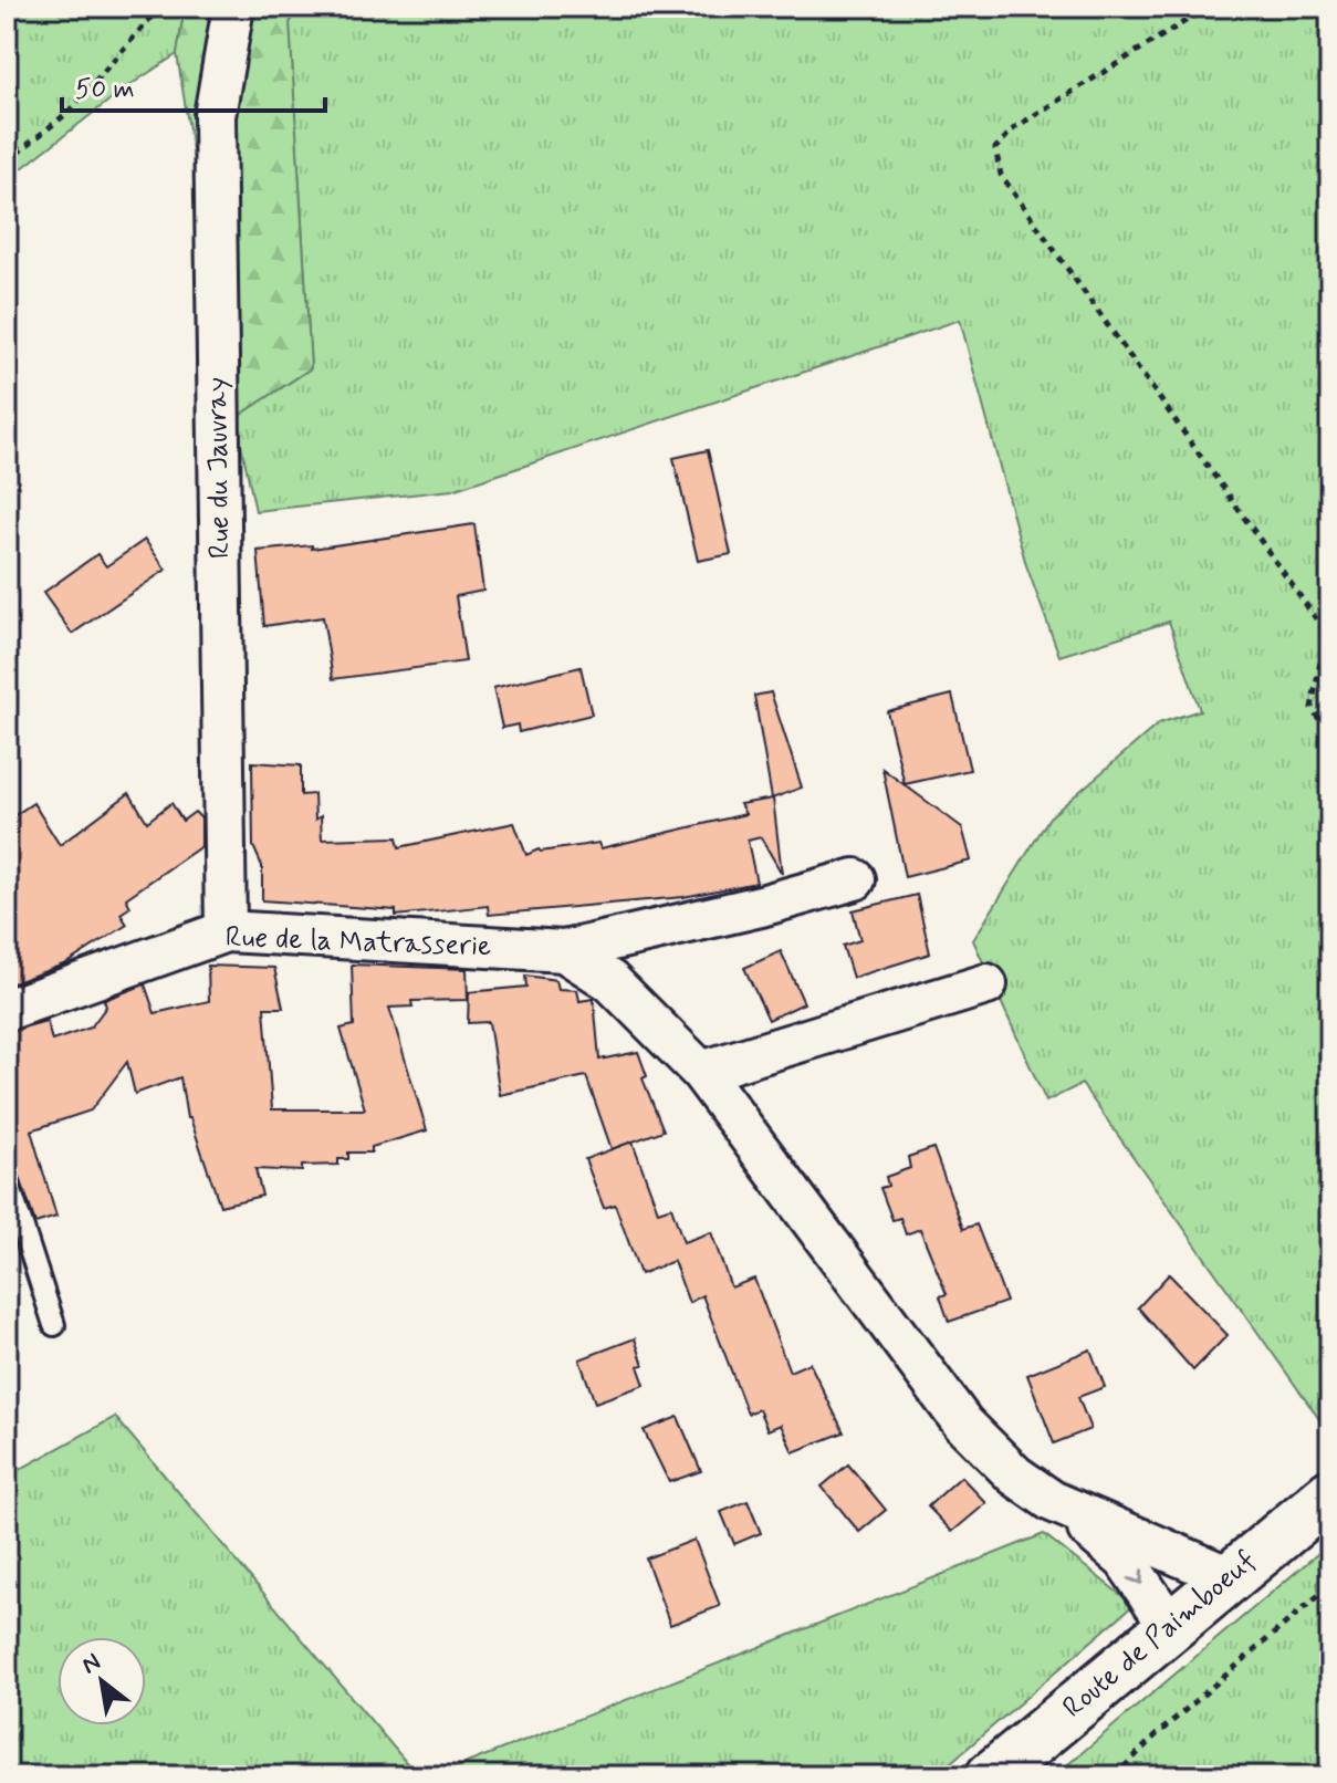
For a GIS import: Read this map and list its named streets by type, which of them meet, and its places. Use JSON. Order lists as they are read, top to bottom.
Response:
{
  "streets": {
    "street": ["Rue du Jauvray", "Rue de la Matrasserie", "Route de Paimboeuf"]
  },
  "crossings": [
    ["Rue du Jauvray", "Rue de la Matrasserie"],
    ["Rue de la Matrasserie", "Route de Paimboeuf"]
  ],
  "scale_bar": "50 m",
  "north": "top left"
}
